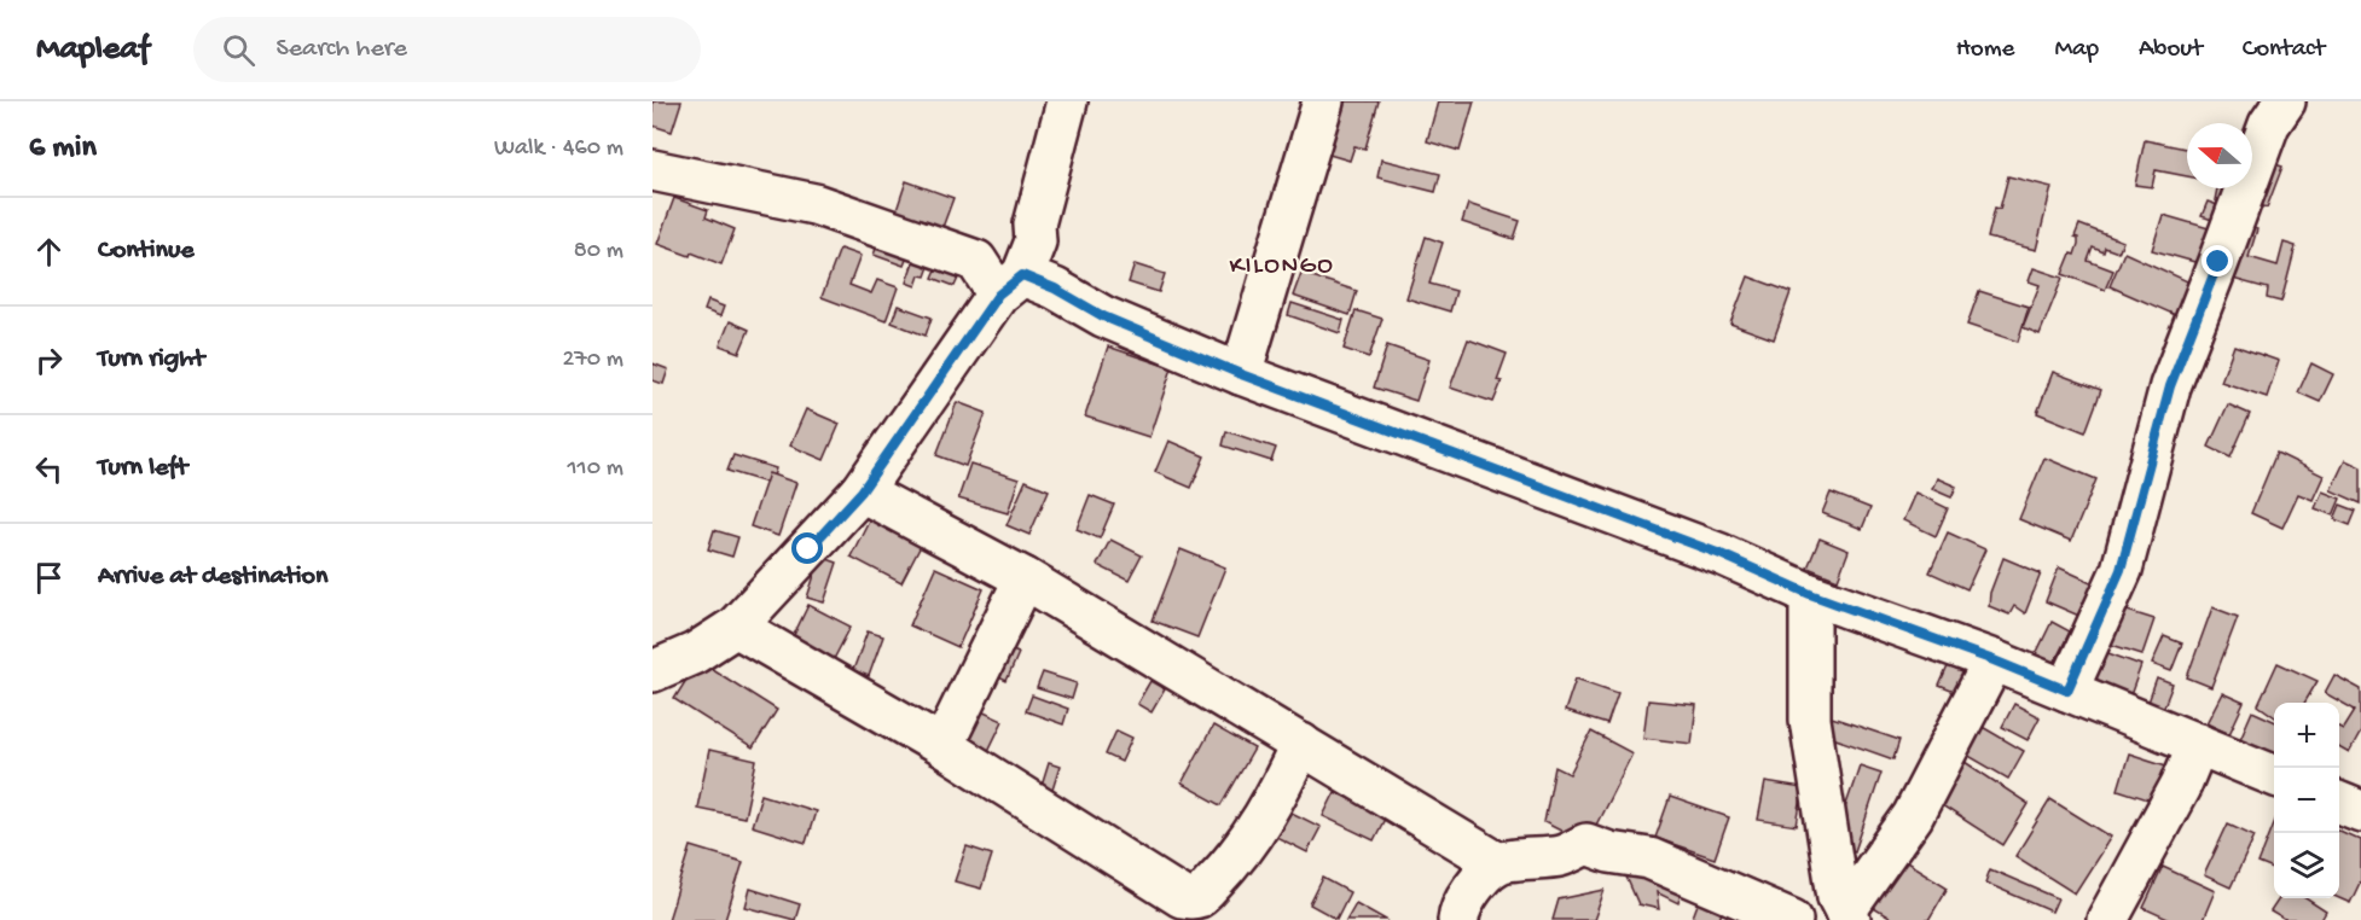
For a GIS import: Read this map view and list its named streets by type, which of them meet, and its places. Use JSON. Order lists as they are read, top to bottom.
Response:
{
  "districts": ["KILONGO"],
  "north": "left",
  "page": {
    "header": "Mapleaf",
    "search": "Search here",
    "nav": [
      "Home",
      "Map",
      "About",
      "Contact"
    ],
    "heading": ["6 min", "Walk · 460 m"],
    "list": [
      ["Continue", "80 m"],
      ["Turn right", "270 m"],
      ["Turn left", "110 m"],
      "Arrive at destination"
    ],
    "map_buttons": ["+", "−"]
  }
}
